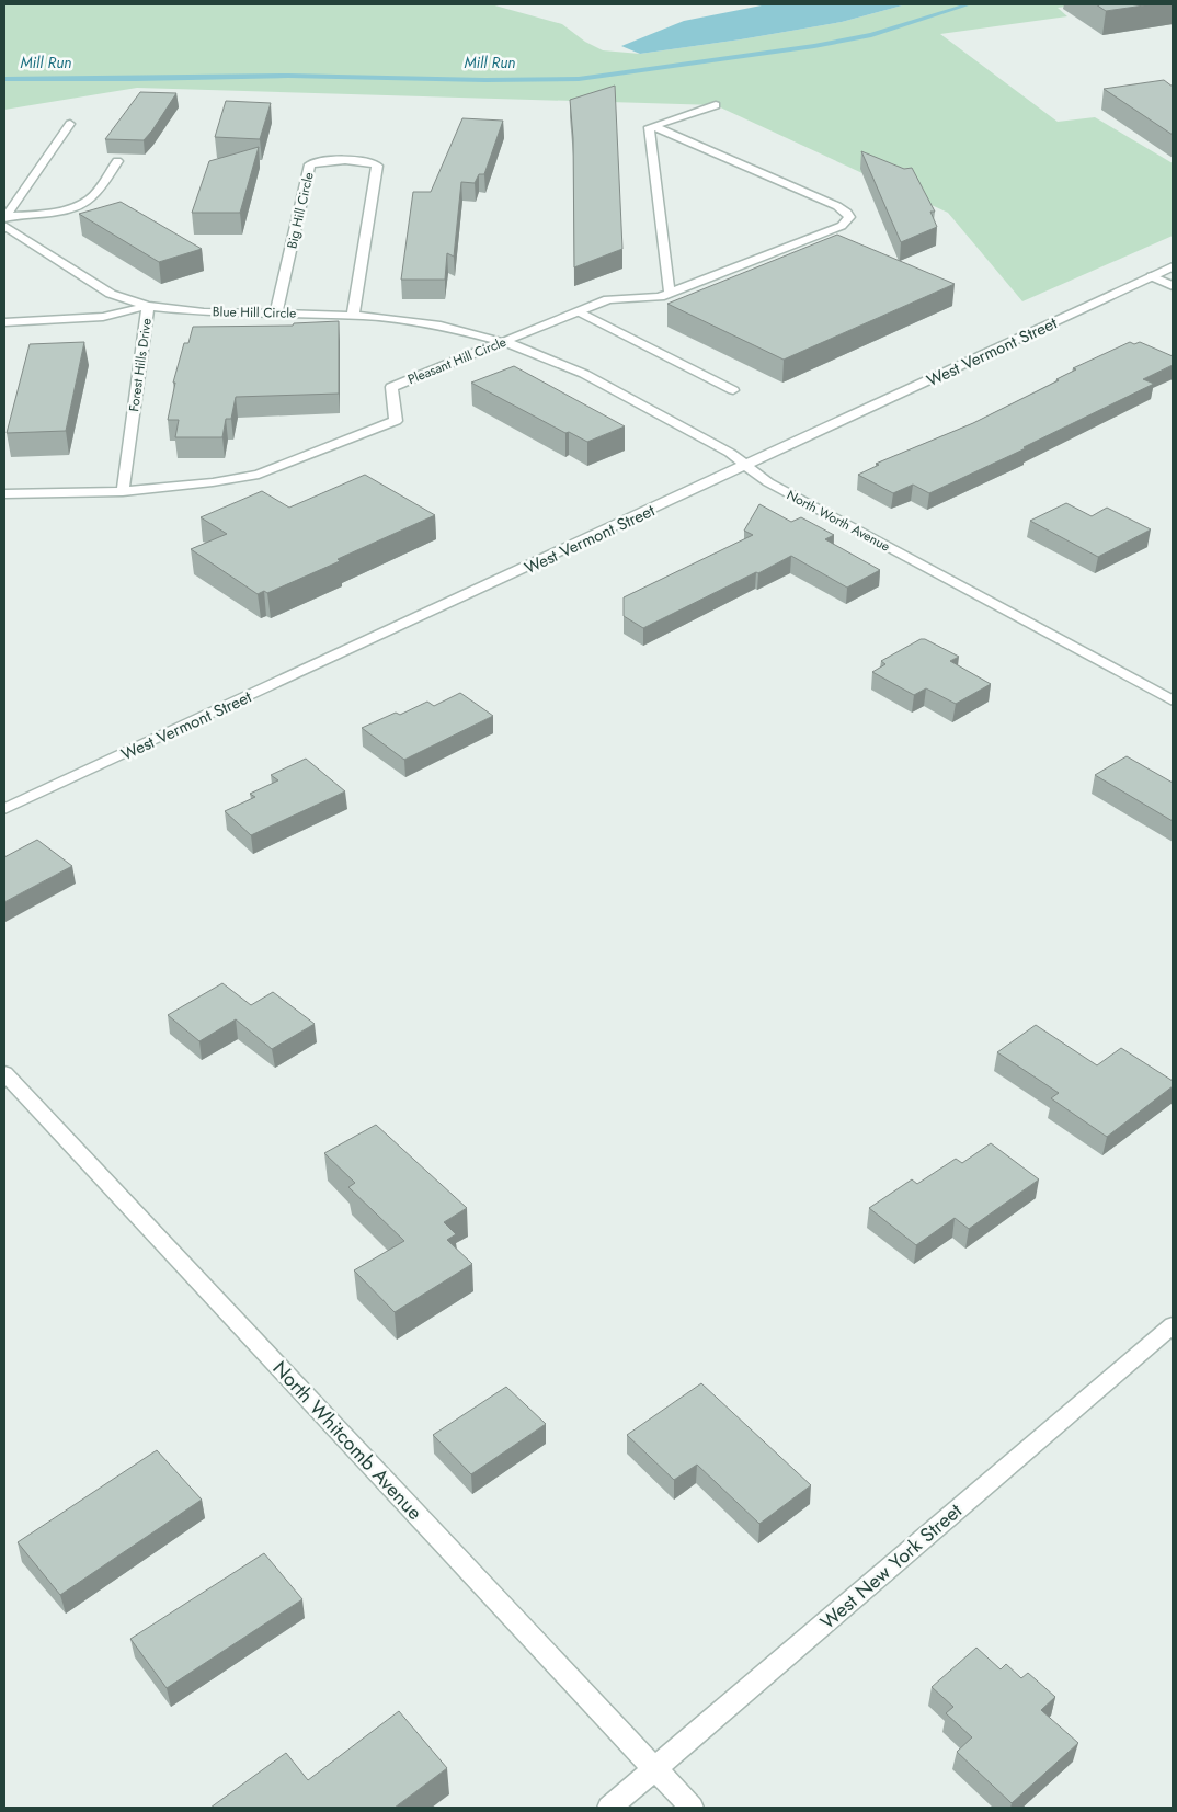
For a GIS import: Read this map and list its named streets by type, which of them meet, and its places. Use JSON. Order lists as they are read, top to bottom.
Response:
{
  "streets": {
    "street": [
      "Big Hill Circle",
      "Blue Hill Circle",
      "West Vermont Street",
      "Pleasant Hill Circle",
      "Forest Hills Drive",
      "North Worth Avenue",
      "North Whitcomb Avenue",
      "West New York Street"
    ]
  },
  "crossings": [
    ["Big Hill Circle", "Blue Hill Circle"],
    ["Blue Hill Circle", "Pleasant Hill Circle"],
    ["Blue Hill Circle", "Forest Hills Drive"],
    ["Blue Hill Circle", "North Worth Avenue"],
    ["West Vermont Street", "North Worth Avenue"],
    ["Pleasant Hill Circle", "Forest Hills Drive"],
    ["Pleasant Hill Circle", "North Worth Avenue"],
    ["North Whitcomb Avenue", "West New York Street"]
  ],
  "water": ["Mill Run"]
}
